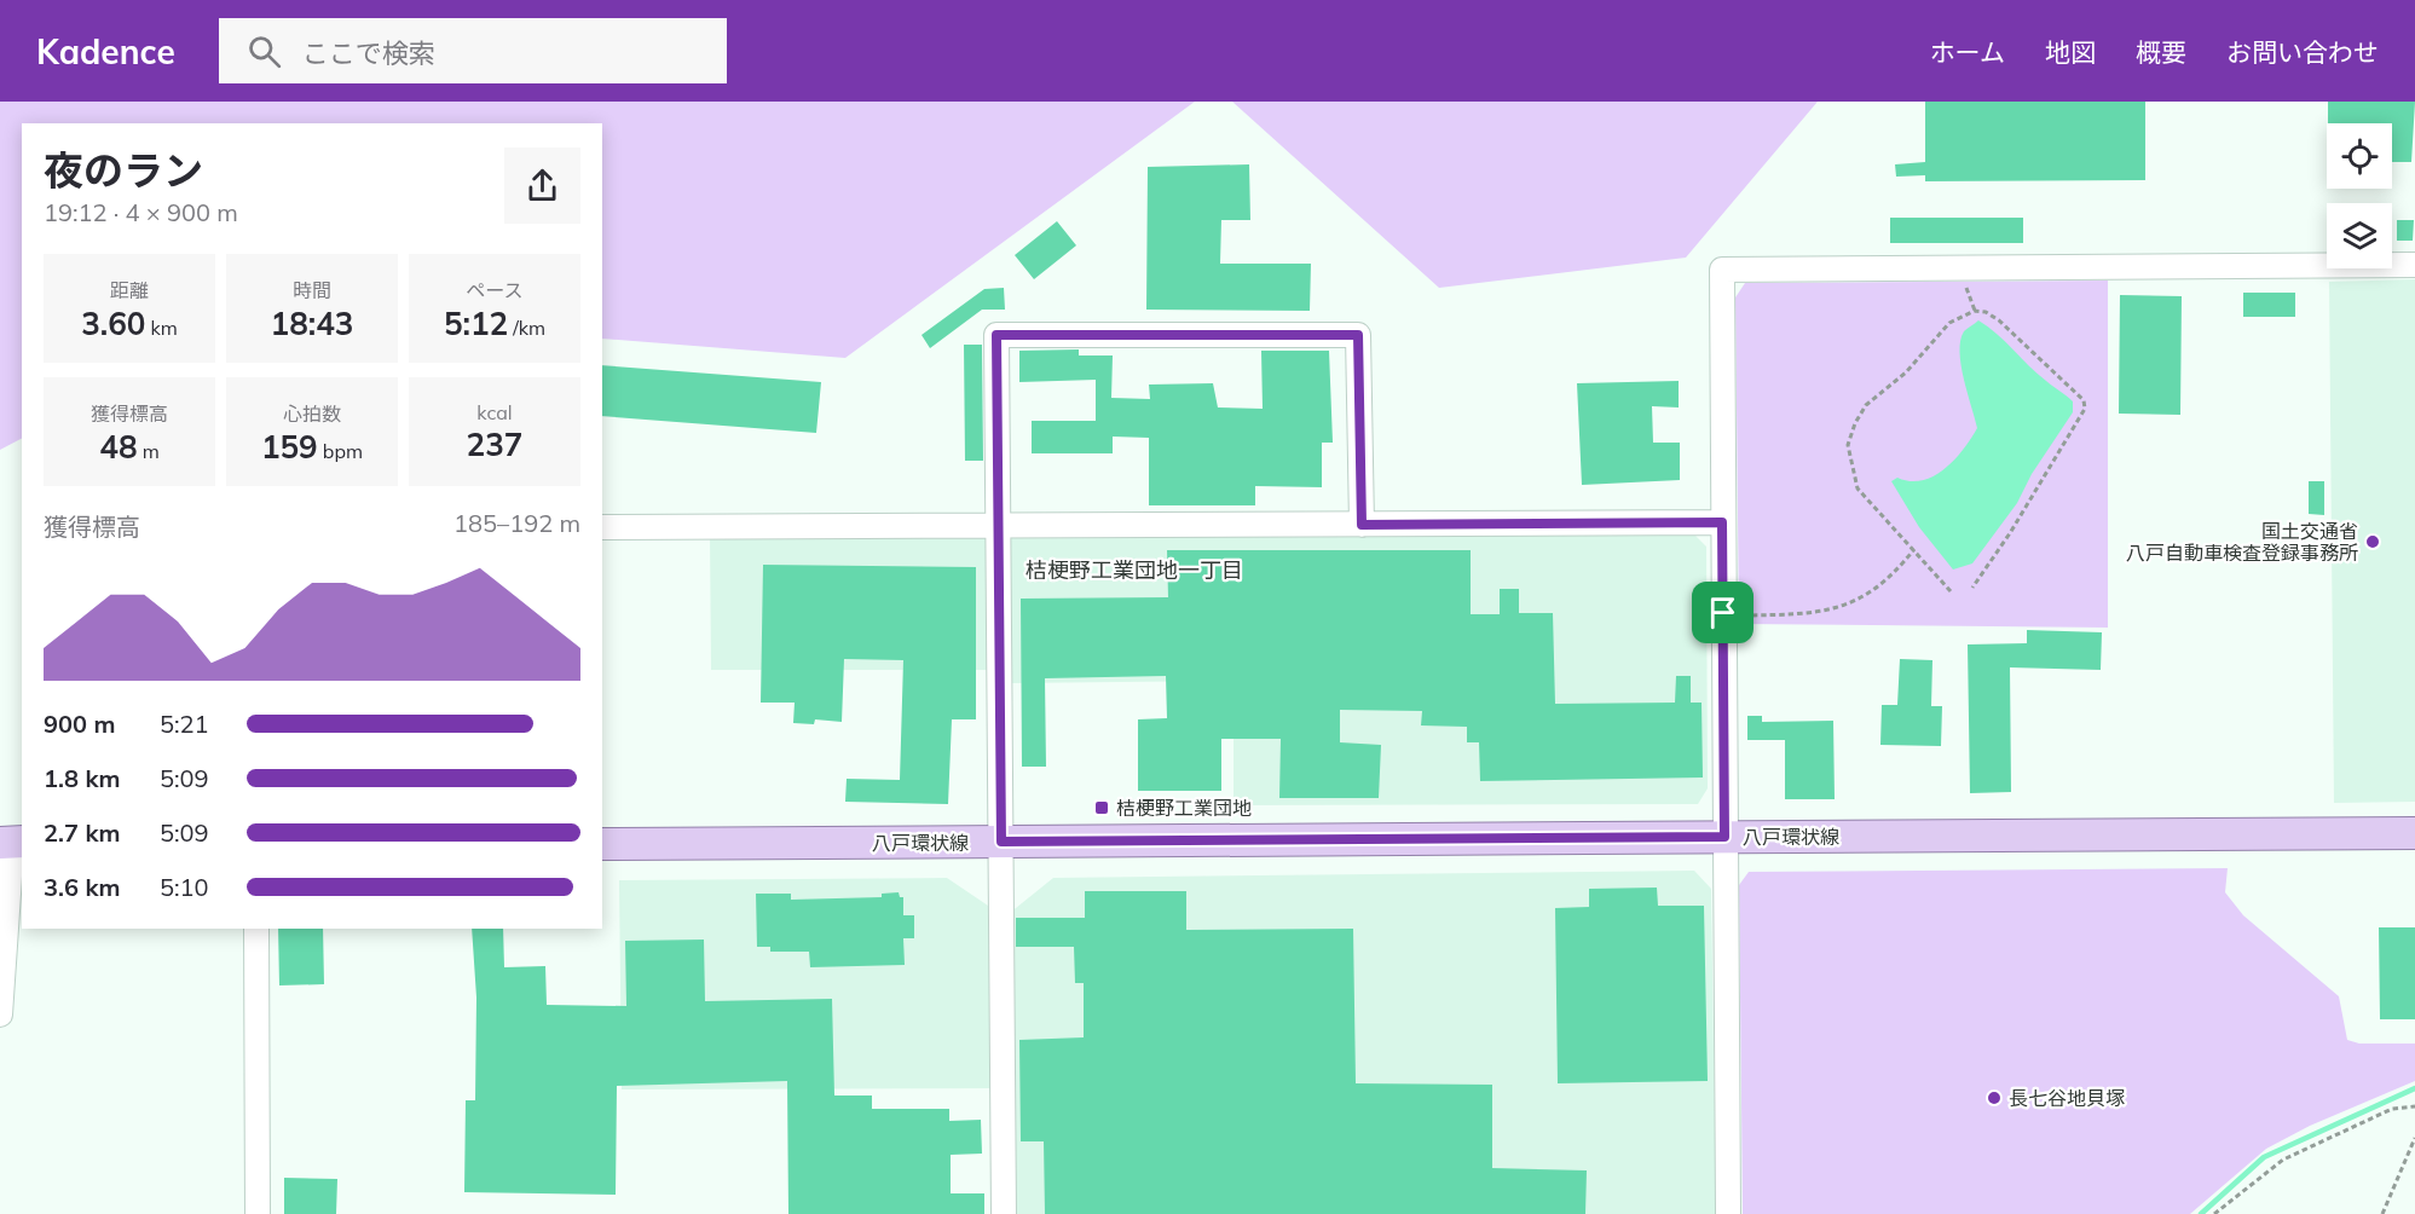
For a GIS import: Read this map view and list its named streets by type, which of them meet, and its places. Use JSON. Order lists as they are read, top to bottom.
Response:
{
  "streets": {
    "main road": ["八戸環状線"]
  },
  "districts": ["桔梗野工業団地一丁目"],
  "places": {
    "other": ["国土交通省 八戸自動車検査登録事務所", "長七谷地貝塚"],
    "transit": ["桔梗野工業団地"]
  },
  "page": {
    "header": "Kadence",
    "search": "ここで検索",
    "nav": [
      "ホーム",
      "地図",
      "概要",
      "お問い合わせ"
    ],
    "heading": ["夜のラン", "19:12 · 4 × 900 m"],
    "stats": [
      ["距離", "3.60 km"],
      ["時間", "18:43"],
      ["ペース", "5:12 /km"],
      ["獲得標高", "48 m"],
      ["心拍数", "159 bpm"],
      ["kcal", "237"]
    ],
    "chart": ["獲得標高", "185–192 m"],
    "list": [
      {
        "name": "900 m",
        "note": "5:21"
      },
      {
        "name": "1.8 km",
        "note": "5:09"
      },
      {
        "name": "2.7 km",
        "note": "5:09"
      },
      {
        "name": "3.6 km",
        "note": "5:10"
      }
    ]
  }
}
